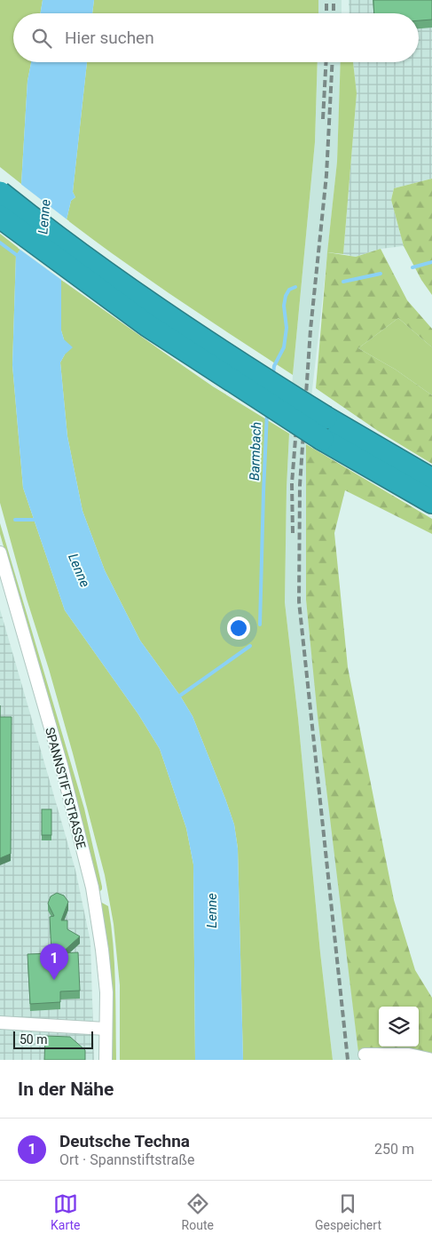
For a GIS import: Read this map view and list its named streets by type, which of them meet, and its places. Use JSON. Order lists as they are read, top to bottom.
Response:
{
  "streets": {
    "street": ["SPANNSTIFTSTRASSE"]
  },
  "water": ["Lenne", "Barmbach"],
  "scale_bar": "50 m",
  "page": {
    "search": "Hier suchen",
    "pins": "1",
    "scale": "50 m",
    "heading": "In der Nähe",
    "list": [
      {
        "mark": "1",
        "name": "Deutsche Techna",
        "note": "Ort · Spannstiftstraße",
        "value": "250 m"
      }
    ],
    "nav": ["Karte", "Route", "Gespeichert"]
  }
}
